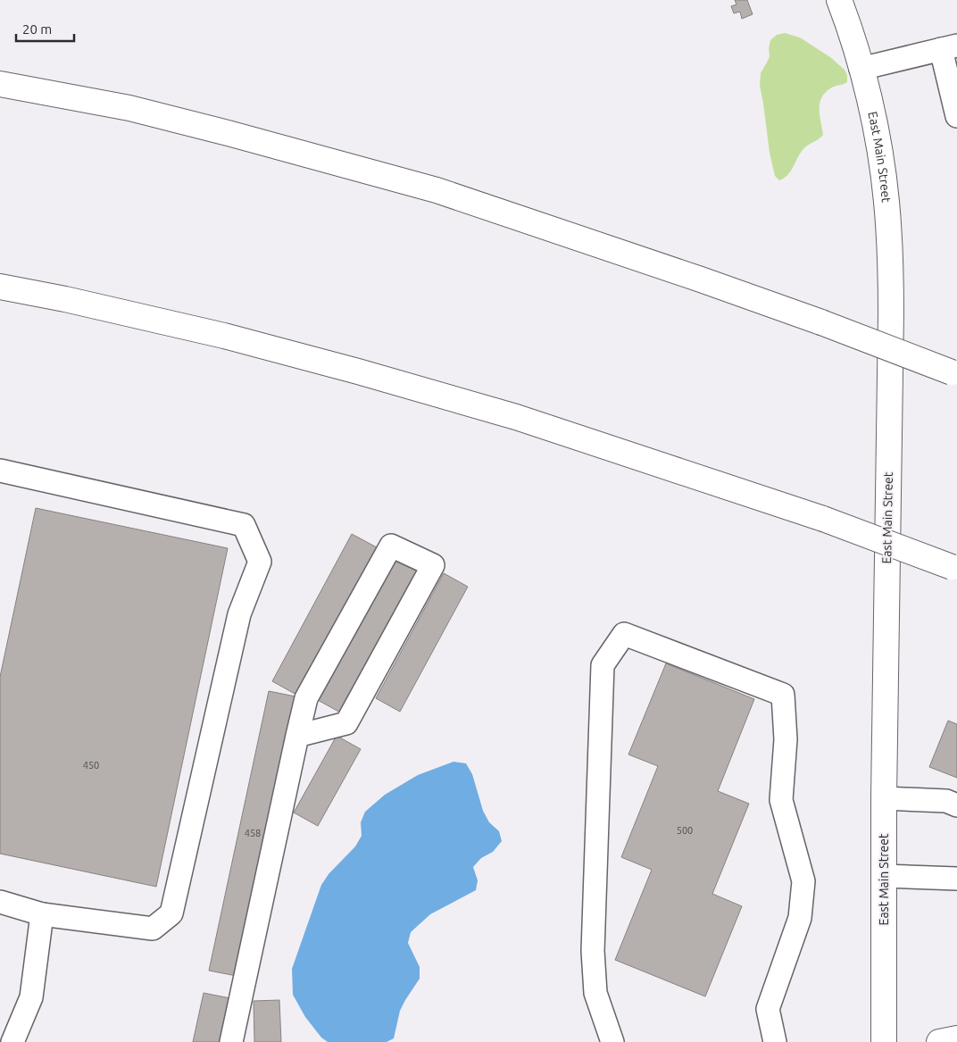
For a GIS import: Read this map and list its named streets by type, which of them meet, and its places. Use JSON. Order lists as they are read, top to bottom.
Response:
{
  "streets": {
    "main road": ["East Main Street"]
  },
  "house_numbers": ["450", "500", "458"],
  "scale_bar": "20 m"
}
